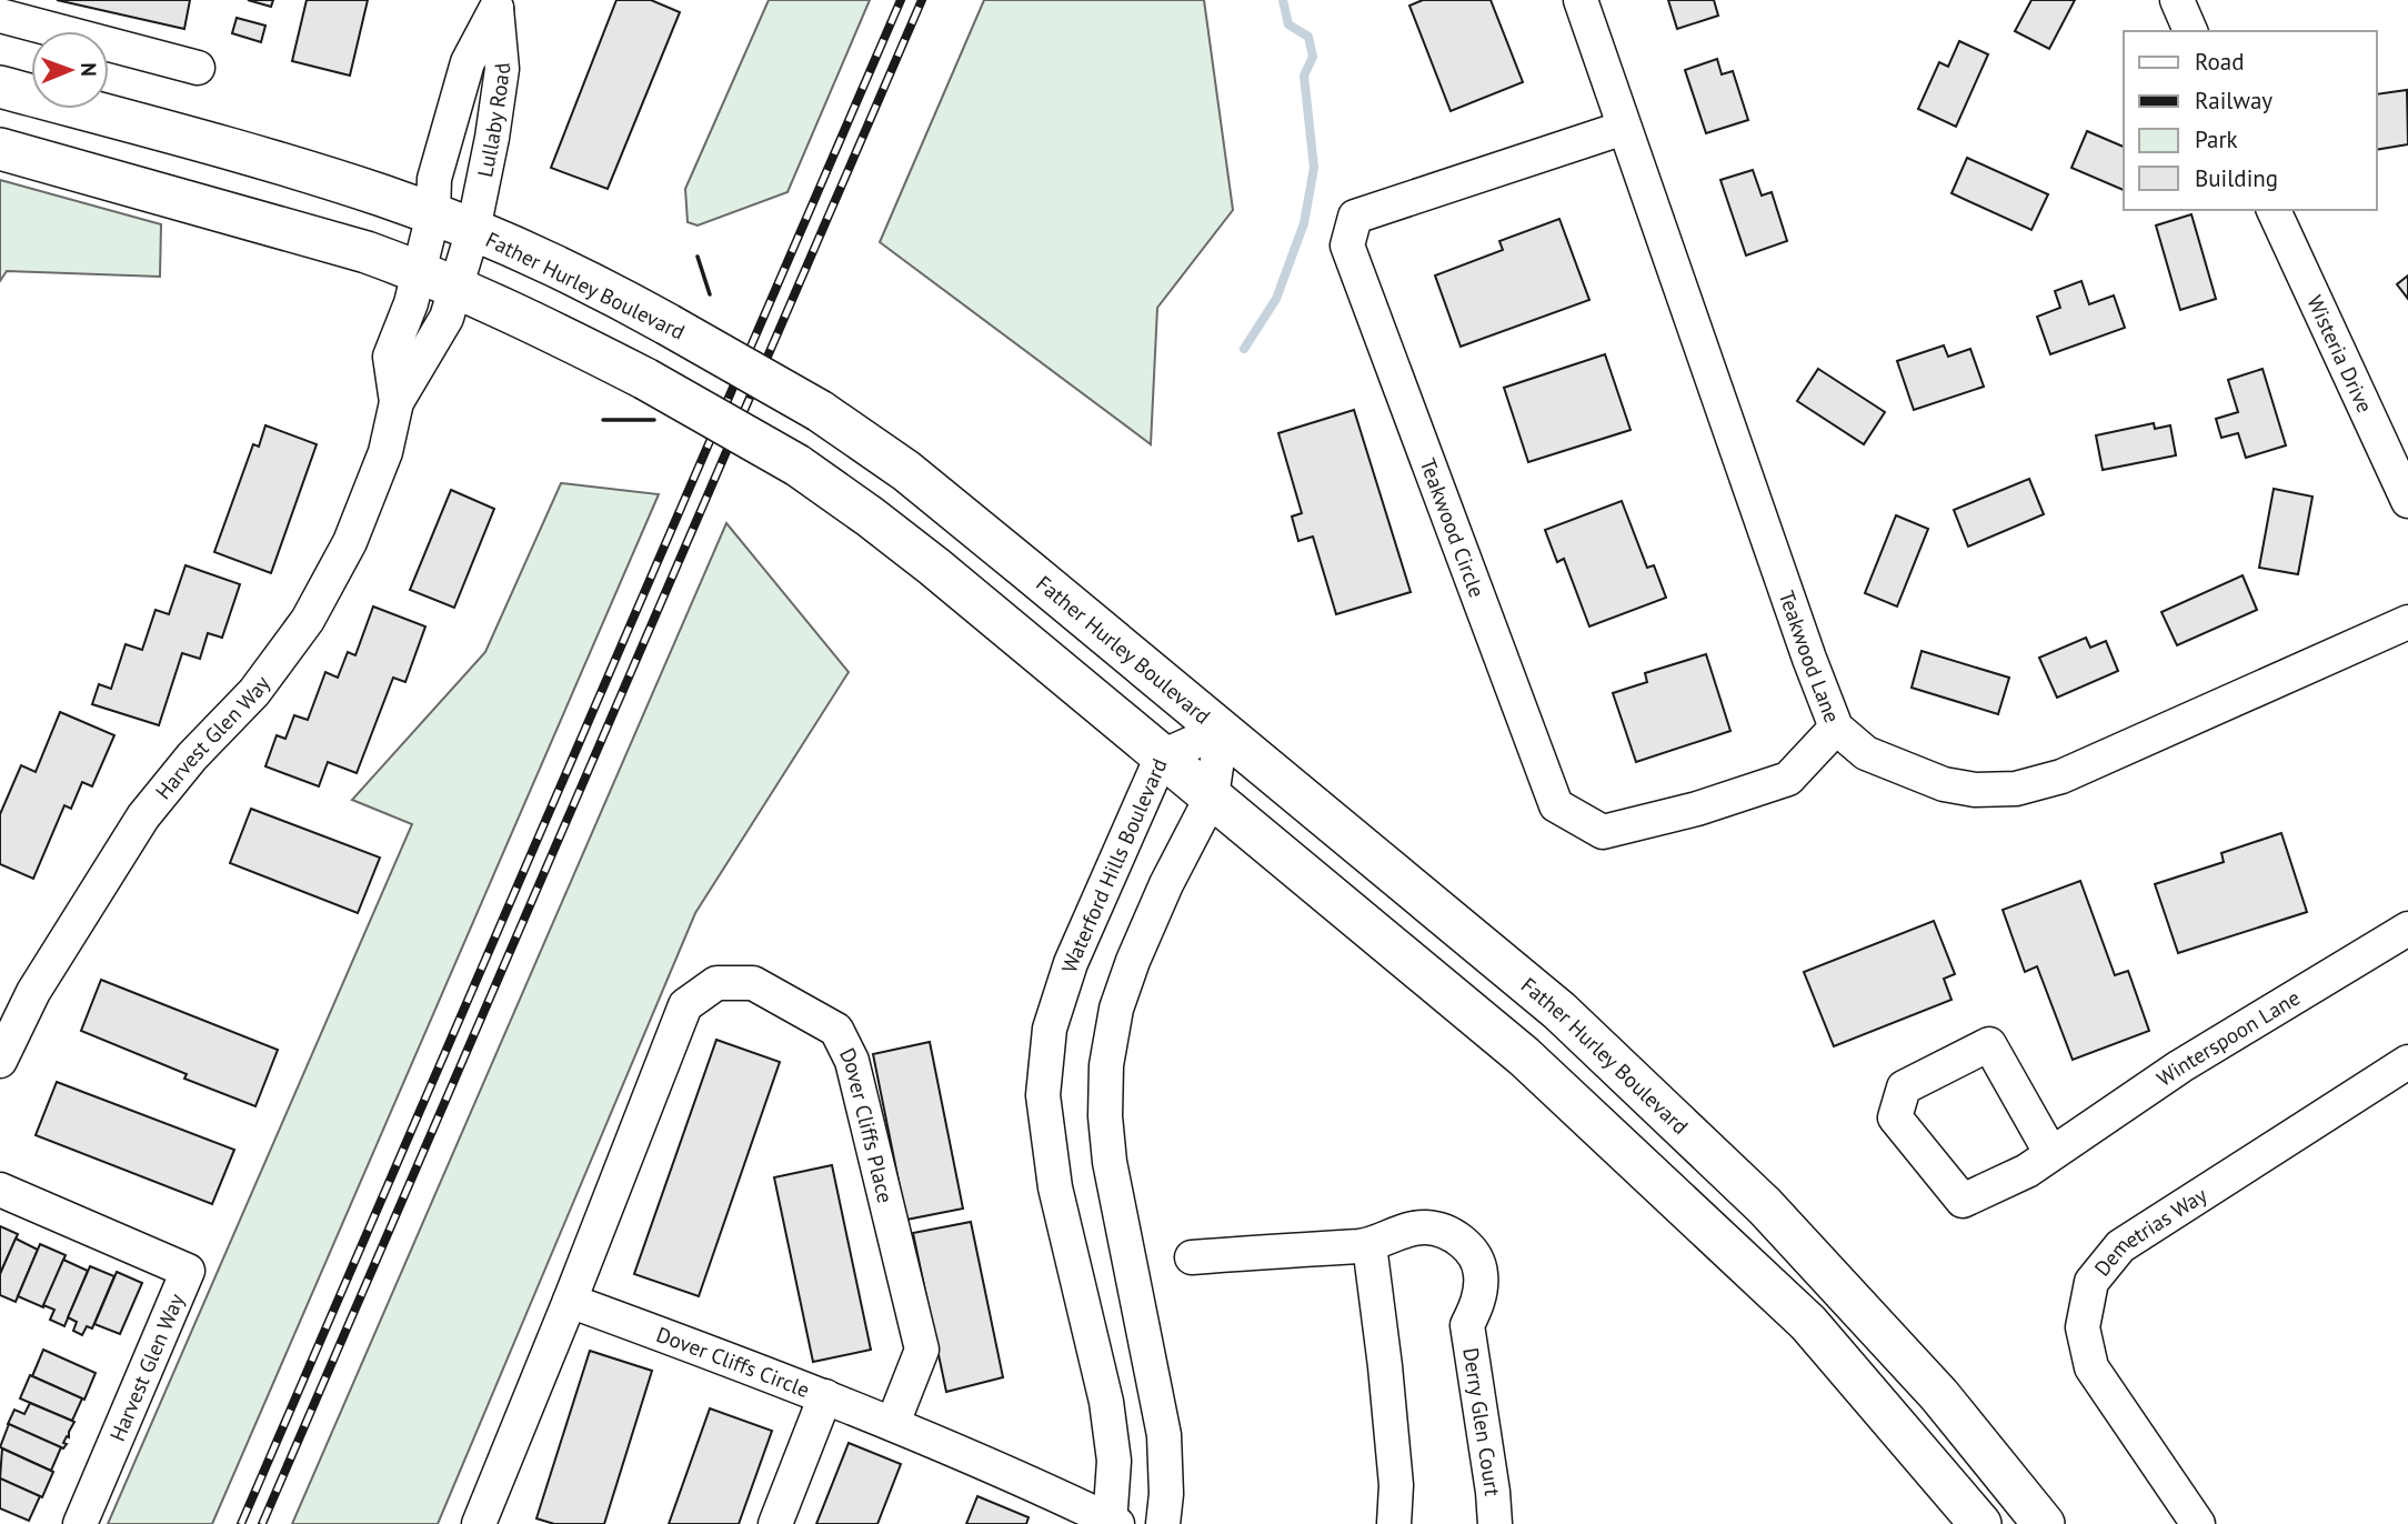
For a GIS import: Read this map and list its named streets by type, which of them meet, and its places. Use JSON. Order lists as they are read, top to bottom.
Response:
{
  "streets": {
    "main road": ["Father Hurley Boulevard"],
    "street": [
      "Lullaby Road",
      "Wisteria Drive",
      "Teakwood Circle",
      "Teakwood Lane",
      "Harvest Glen Way",
      "Waterford Hills Boulevard",
      "Winterspoon Lane",
      "Dover Cliffs Place",
      "Demetrias Way",
      "Dover Cliffs Circle",
      "Derry Glen Court"
    ]
  },
  "crossings": [
    ["Lullaby Road", "Father Hurley Boulevard"],
    ["Lullaby Road", "Harvest Glen Way"],
    ["Father Hurley Boulevard", "Harvest Glen Way"],
    ["Father Hurley Boulevard", "Waterford Hills Boulevard"],
    ["Teakwood Circle", "Teakwood Lane"],
    ["Waterford Hills Boulevard", "Dover Cliffs Circle"],
    ["Dover Cliffs Place", "Dover Cliffs Circle"]
  ],
  "legend": [
    "Road",
    "Railway",
    "Park",
    "Building"
  ],
  "north": "right"
}
